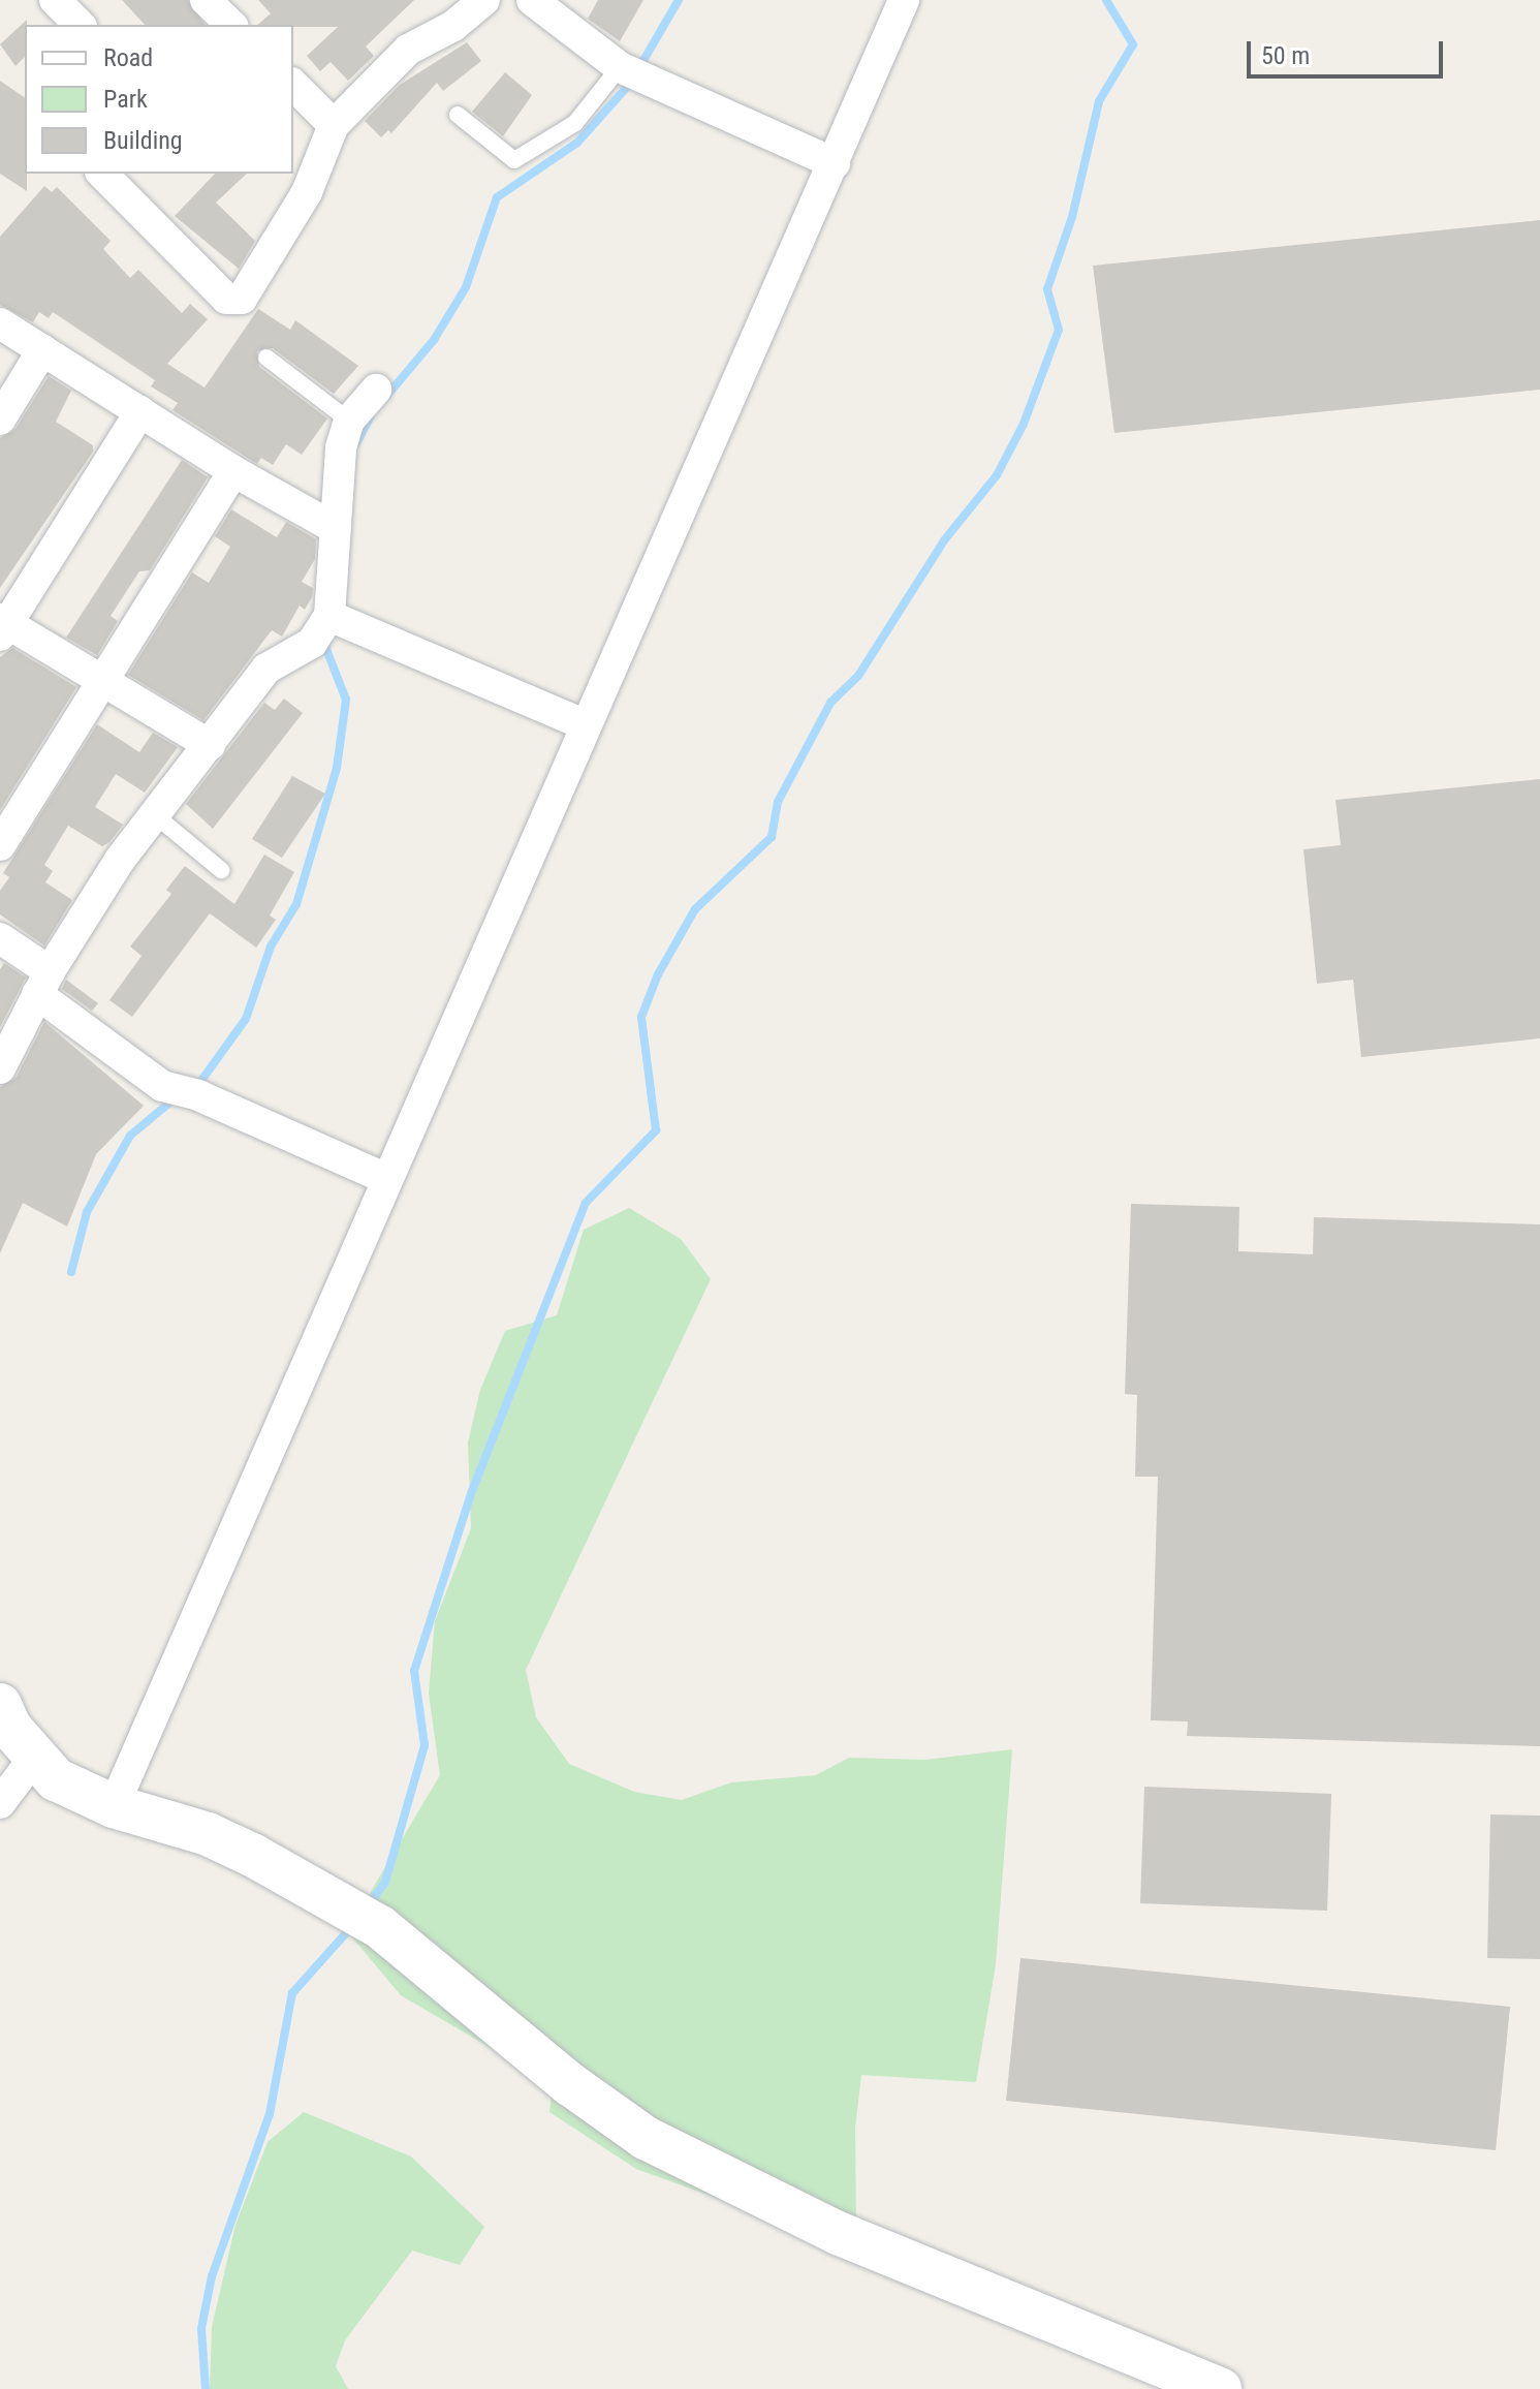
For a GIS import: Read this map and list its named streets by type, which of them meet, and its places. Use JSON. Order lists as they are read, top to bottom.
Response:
{
  "legend": ["Road", "Park", "Building"],
  "scale_bar": "50 m"
}
